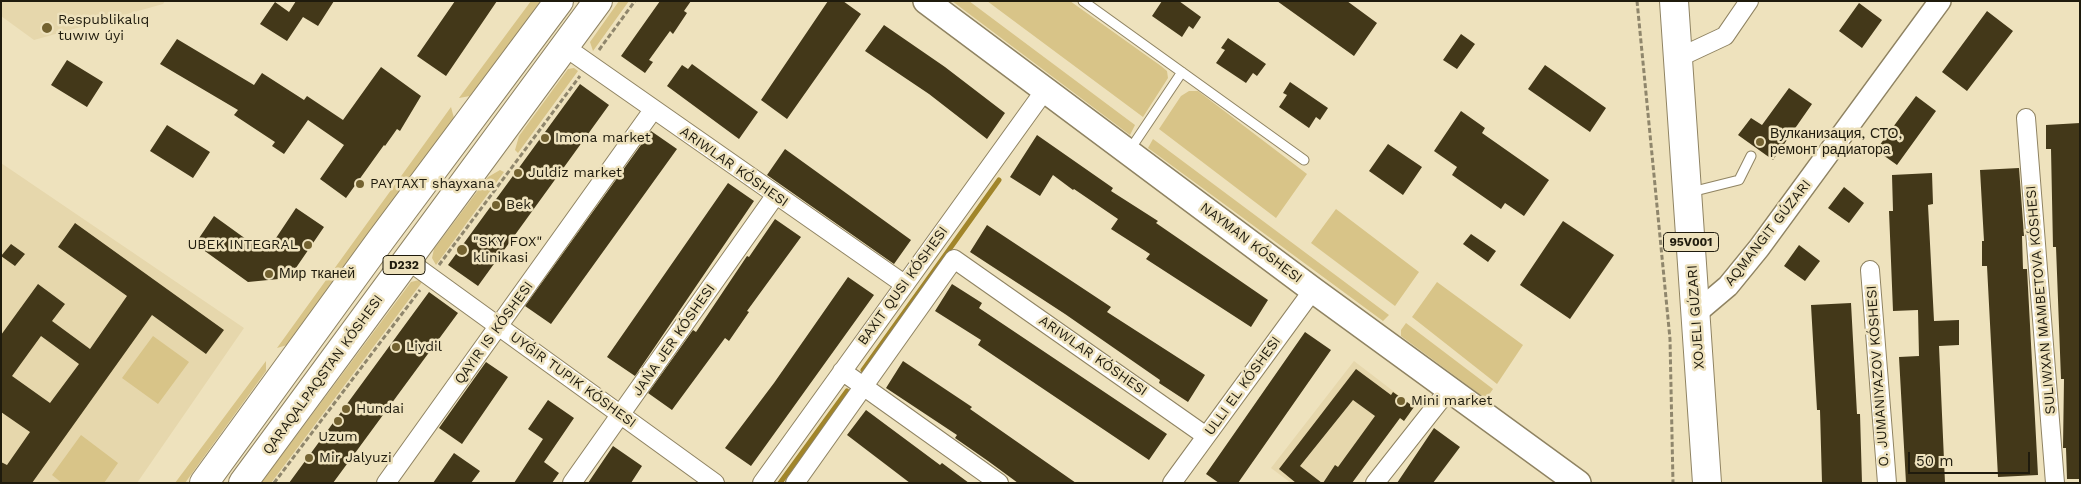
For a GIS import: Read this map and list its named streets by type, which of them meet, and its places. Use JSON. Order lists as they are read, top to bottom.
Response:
{
  "streets": {
    "main road": [
      "95V001",
      "NAYMAN KÓSHESI",
      "D232",
      "QARAQALPAQSTAN KÓSHESI"
    ],
    "street": ["JAŃA JER KÓSHESI", "O. JUMANIYAZOV KÓSHESI"]
  },
  "places": [
    "Respublikalıq tuwıw úyi",
    "Imona market",
    "Вулканизация, СТО, ремонт радиатора",
    "Juldiz market",
    "PAYTAXT shayxana",
    "Bek",
    "UBEK INTEGRAL",
    "\"SKY FOX\" klinikasi",
    "Мир тканей",
    "Liydil",
    "Mini market",
    "Hundai",
    "Uzum",
    "Mir Jalyuzi"
  ],
  "scale_bar": "50 m"
}
